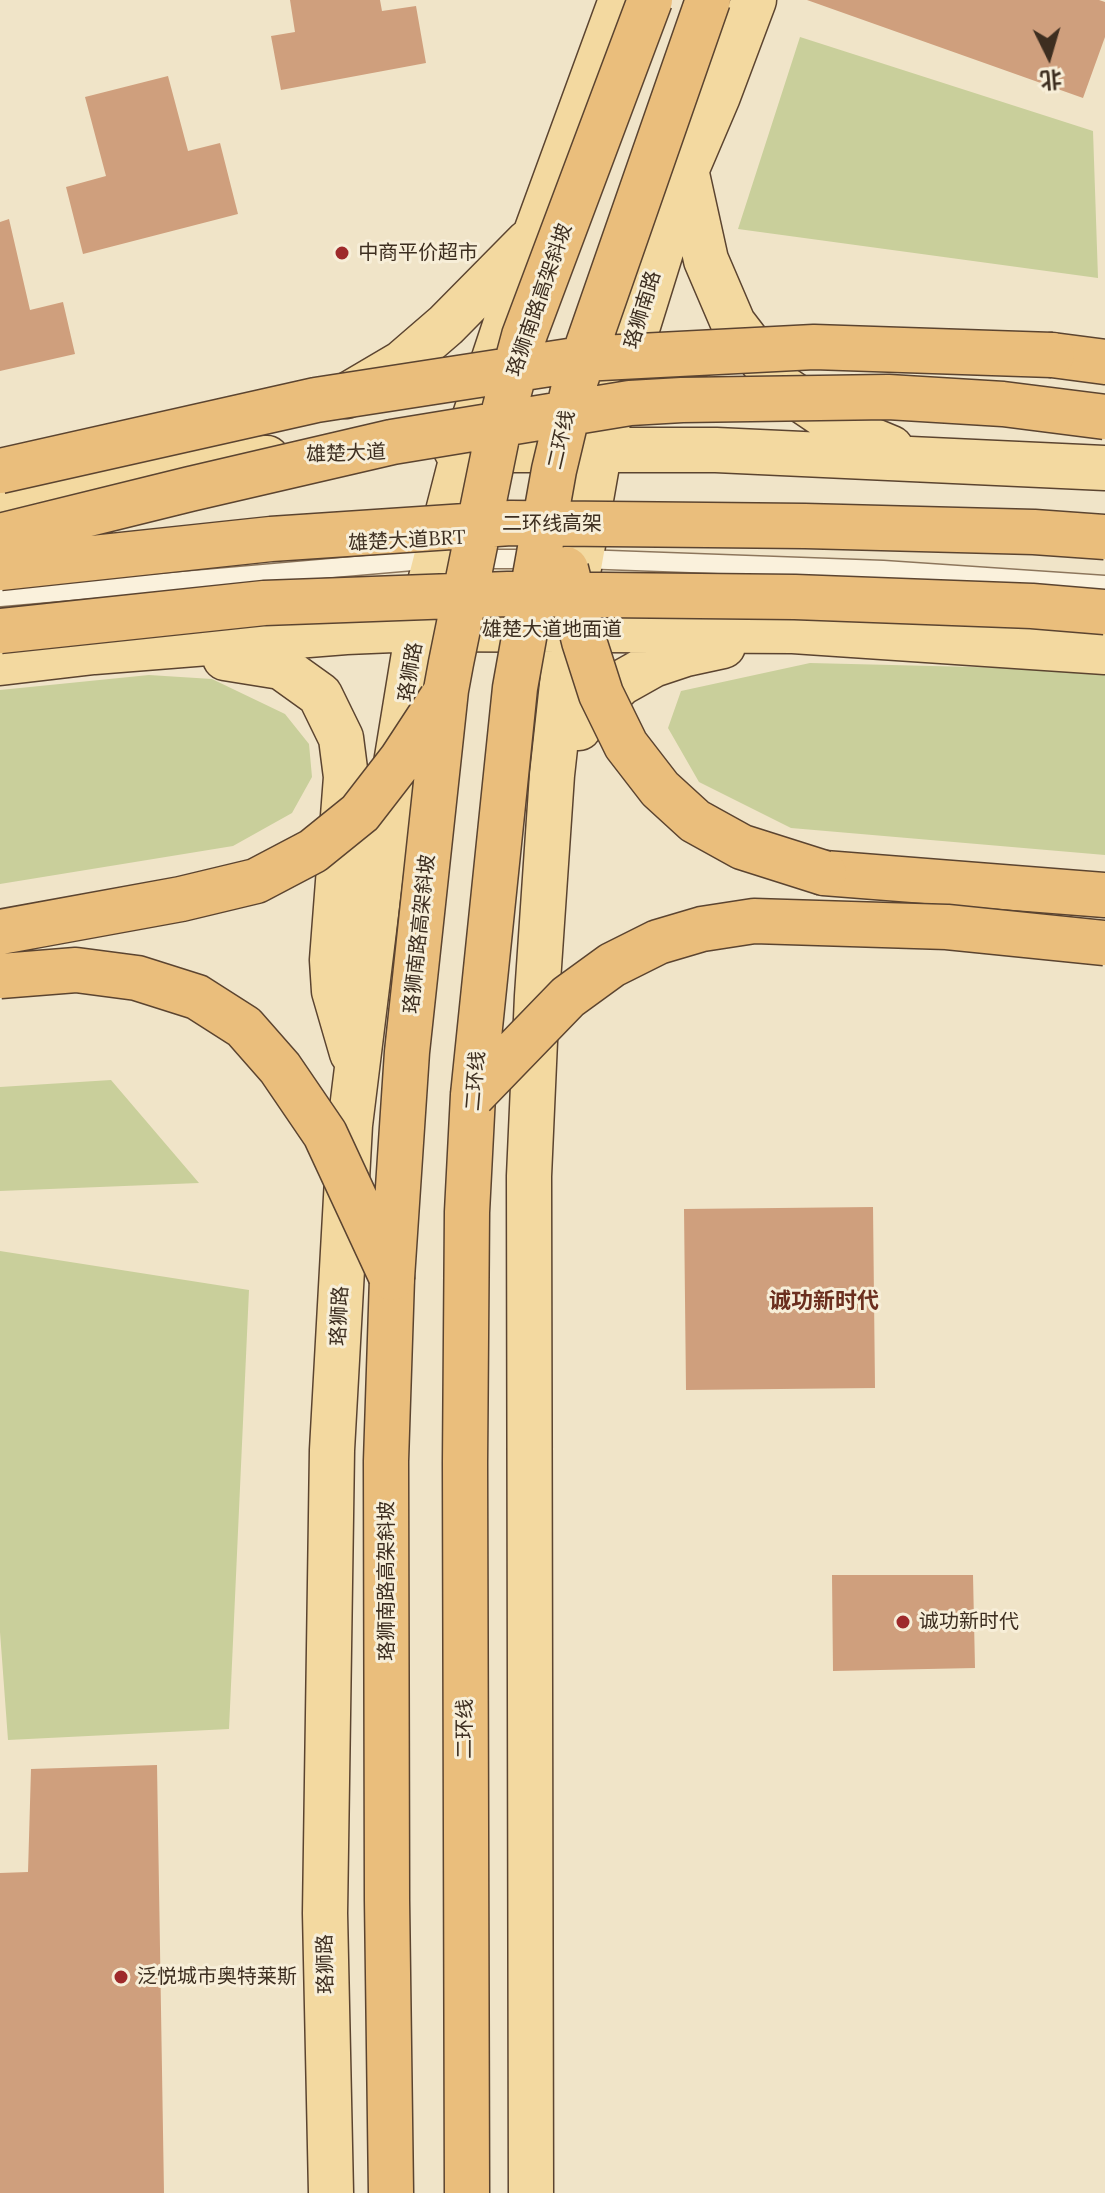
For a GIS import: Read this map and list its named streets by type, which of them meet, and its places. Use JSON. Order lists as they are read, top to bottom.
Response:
{
  "streets": {
    "highway": ["珞狮南路高架斜坡", "二环线", "二环线高架"],
    "main road": [
      "珞狮南路",
      "雄楚大道",
      "雄楚大道地面道",
      "珞狮路"
    ],
    "lane": ["雄楚大道BRT"]
  },
  "crossings": [
    ["珞狮南路", "雄楚大道BRT"],
    ["珞狮南路", "雄楚大道地面道"],
    ["雄楚大道", "珞狮路"],
    ["雄楚大道BRT", "珞狮路"],
    ["雄楚大道地面道", "珞狮路"]
  ],
  "districts": ["诚功新时代"],
  "places": ["中商平价超市", "诚功新时代", "泛悦城市奥特莱斯"],
  "north": "bottom"
}
